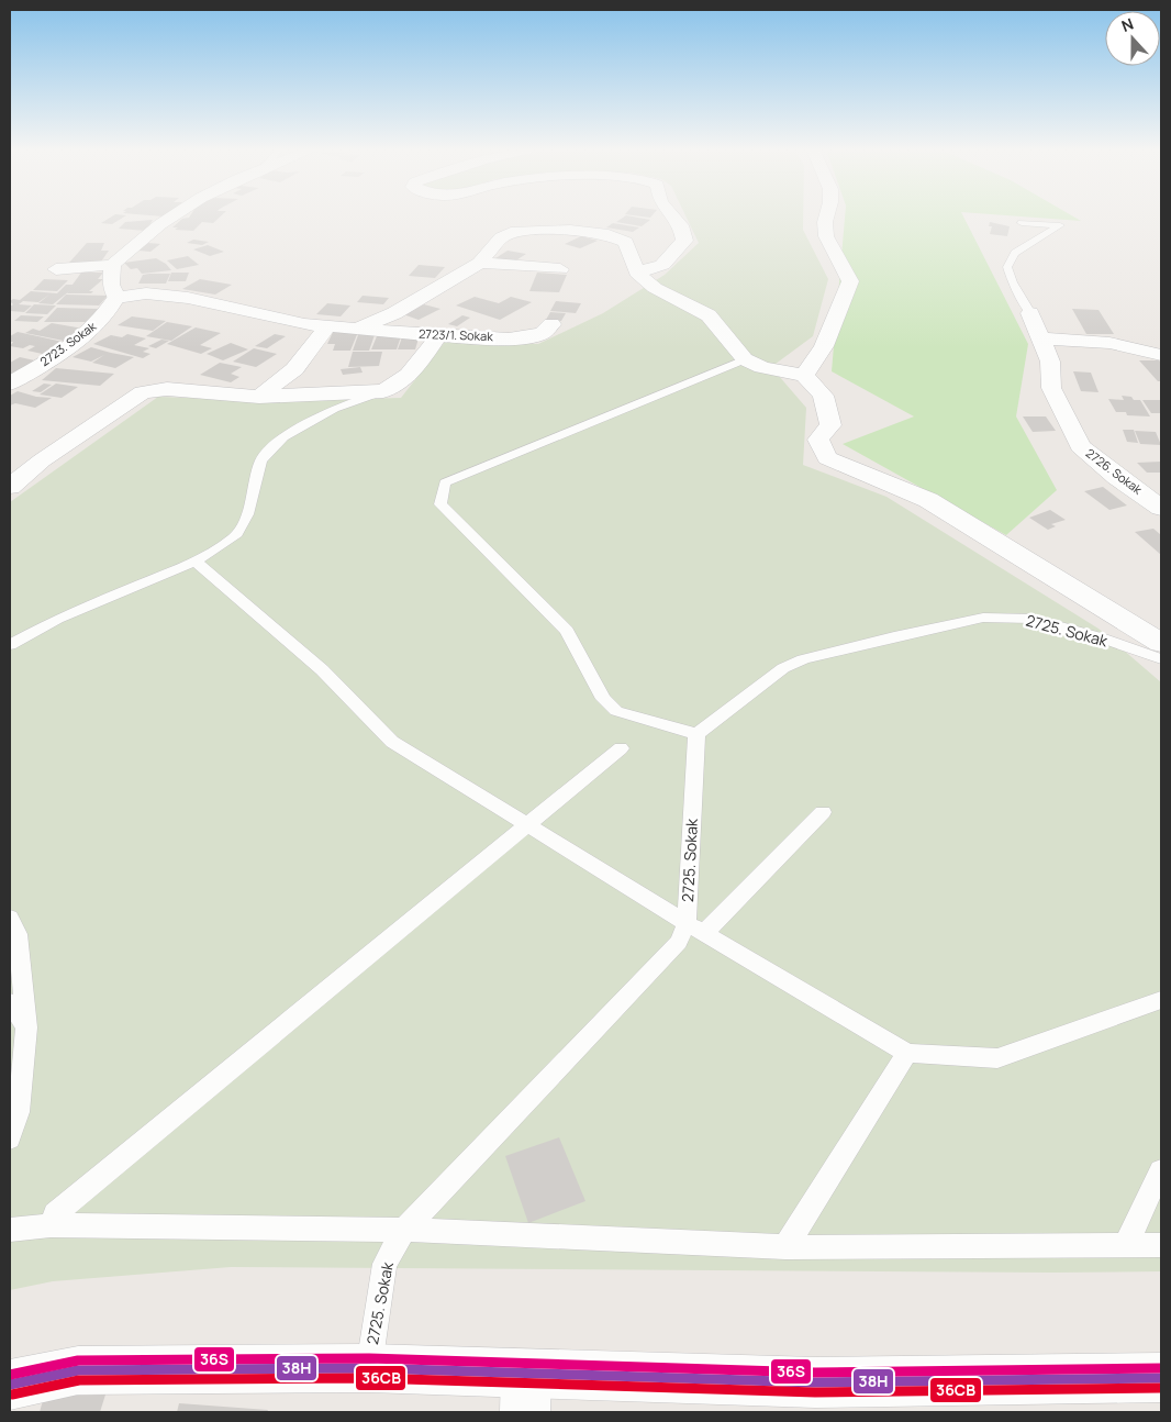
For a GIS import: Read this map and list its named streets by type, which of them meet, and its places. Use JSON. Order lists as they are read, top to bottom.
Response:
{
  "streets": {
    "street": ["2723/1. Sokak", "2723. Sokak", "2726. Sokak"],
    "lane": ["2725. Sokak"]
  },
  "crossings": [
    ["2723/1. Sokak", "2723. Sokak"]
  ],
  "lines": ["transit line 36S", "transit line 38H", "transit line 36CB"],
  "north": "top"
}
